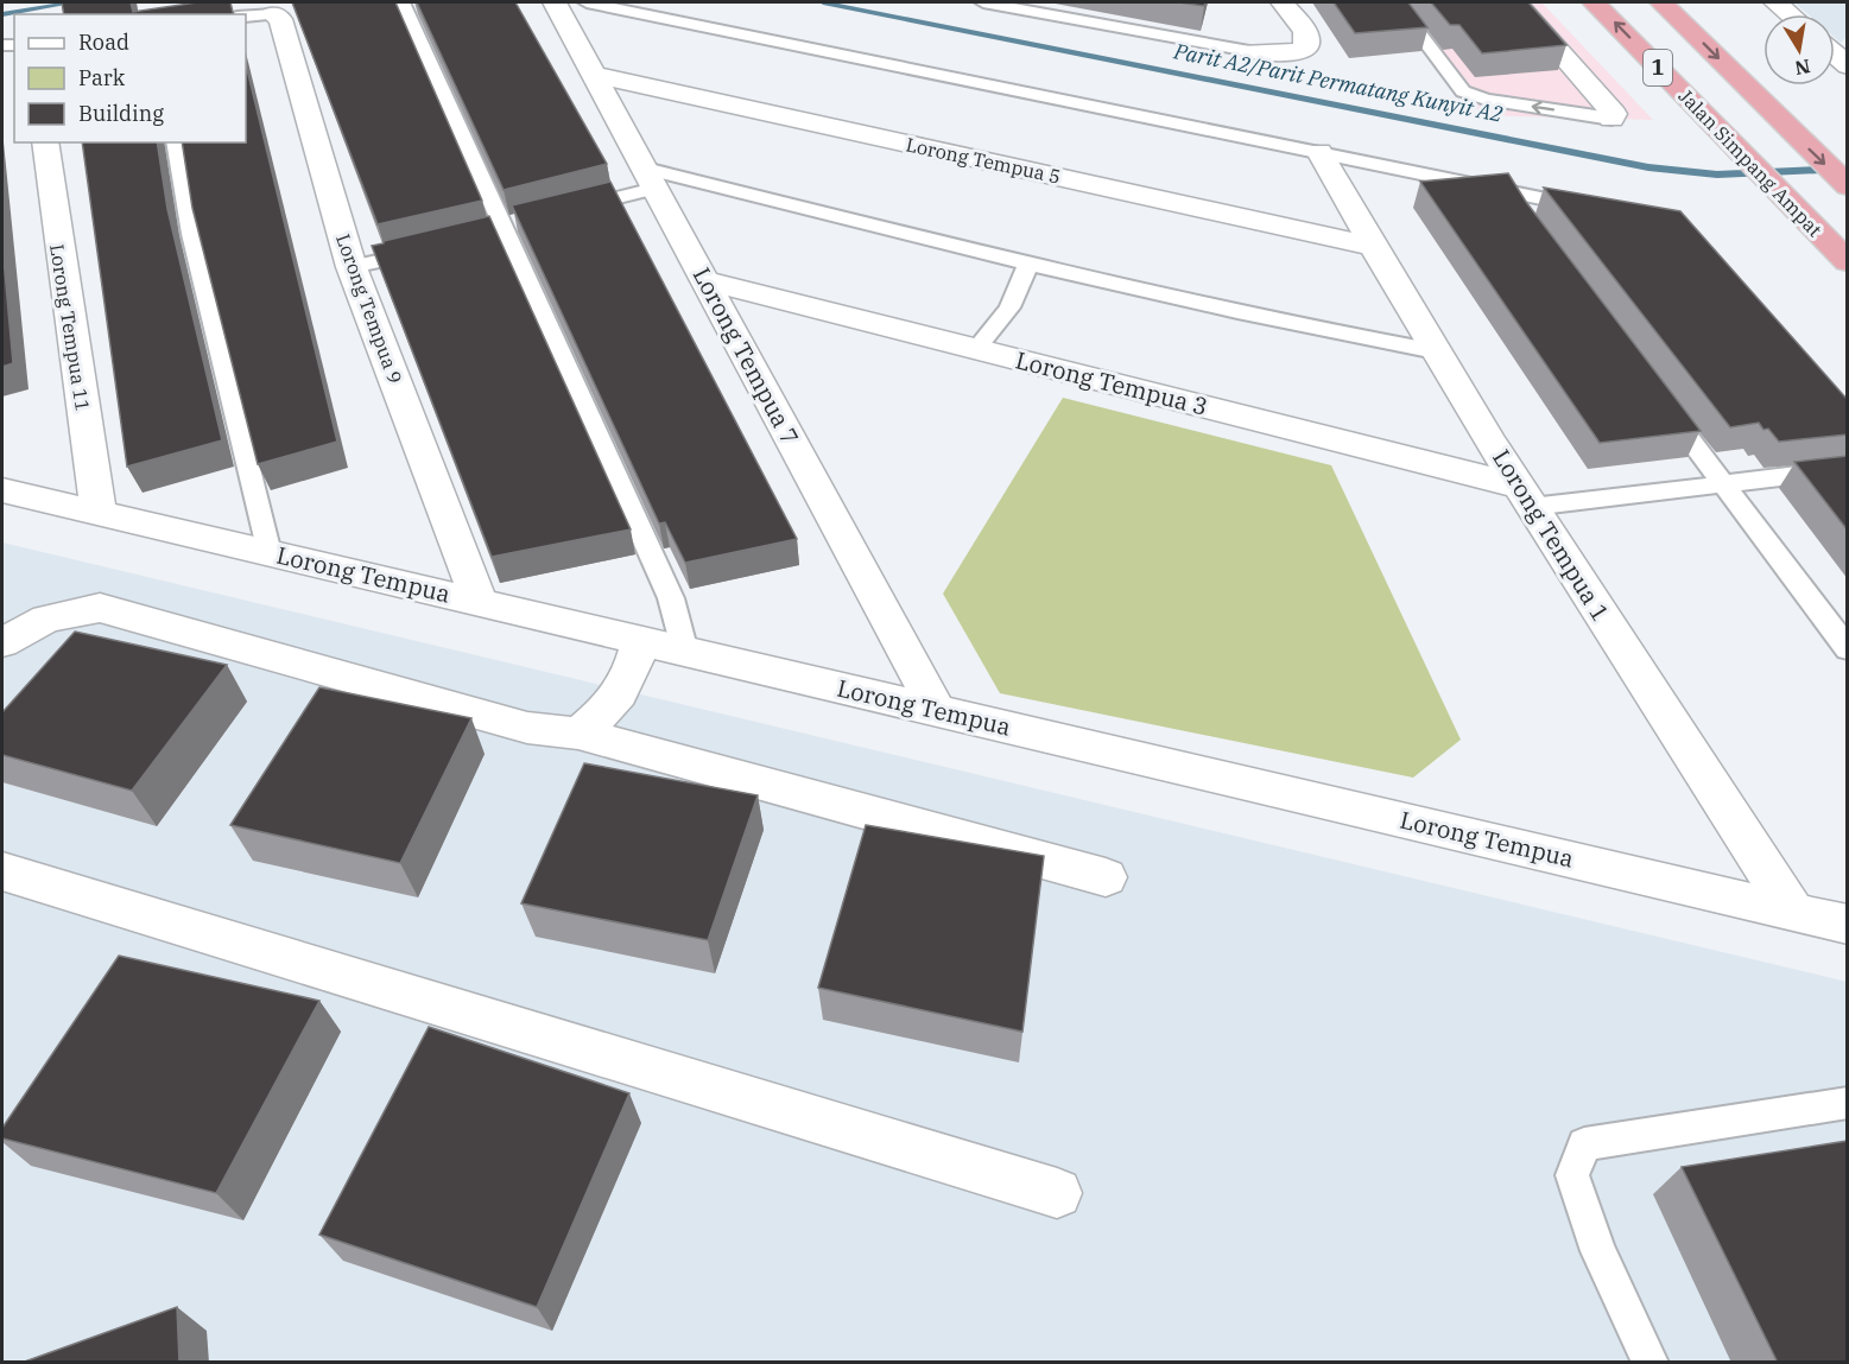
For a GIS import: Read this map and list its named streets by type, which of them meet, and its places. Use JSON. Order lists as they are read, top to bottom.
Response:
{
  "streets": {
    "highway": ["1", "Jalan Simpang Ampat"],
    "street": [
      "Lorong Tempua 5",
      "Lorong Tempua 9",
      "Lorong Tempua 11",
      "Lorong Tempua 7",
      "Lorong Tempua 3",
      "Lorong Tempua 1",
      "Lorong Tempua"
    ]
  },
  "crossings": [
    ["Lorong Tempua 5", "Lorong Tempua 7"],
    ["Lorong Tempua 5", "Lorong Tempua 1"],
    ["Lorong Tempua 9", "Lorong Tempua"],
    ["Lorong Tempua 11", "Lorong Tempua"],
    ["Lorong Tempua 7", "Lorong Tempua 3"],
    ["Lorong Tempua 7", "Lorong Tempua"],
    ["Lorong Tempua 3", "Lorong Tempua 1"],
    ["Lorong Tempua 1", "Lorong Tempua"]
  ],
  "water": ["Parit A2/Parit Permatang Kunyit A2"],
  "legend": ["Road", "Park", "Building"],
  "north": "bottom"
}
